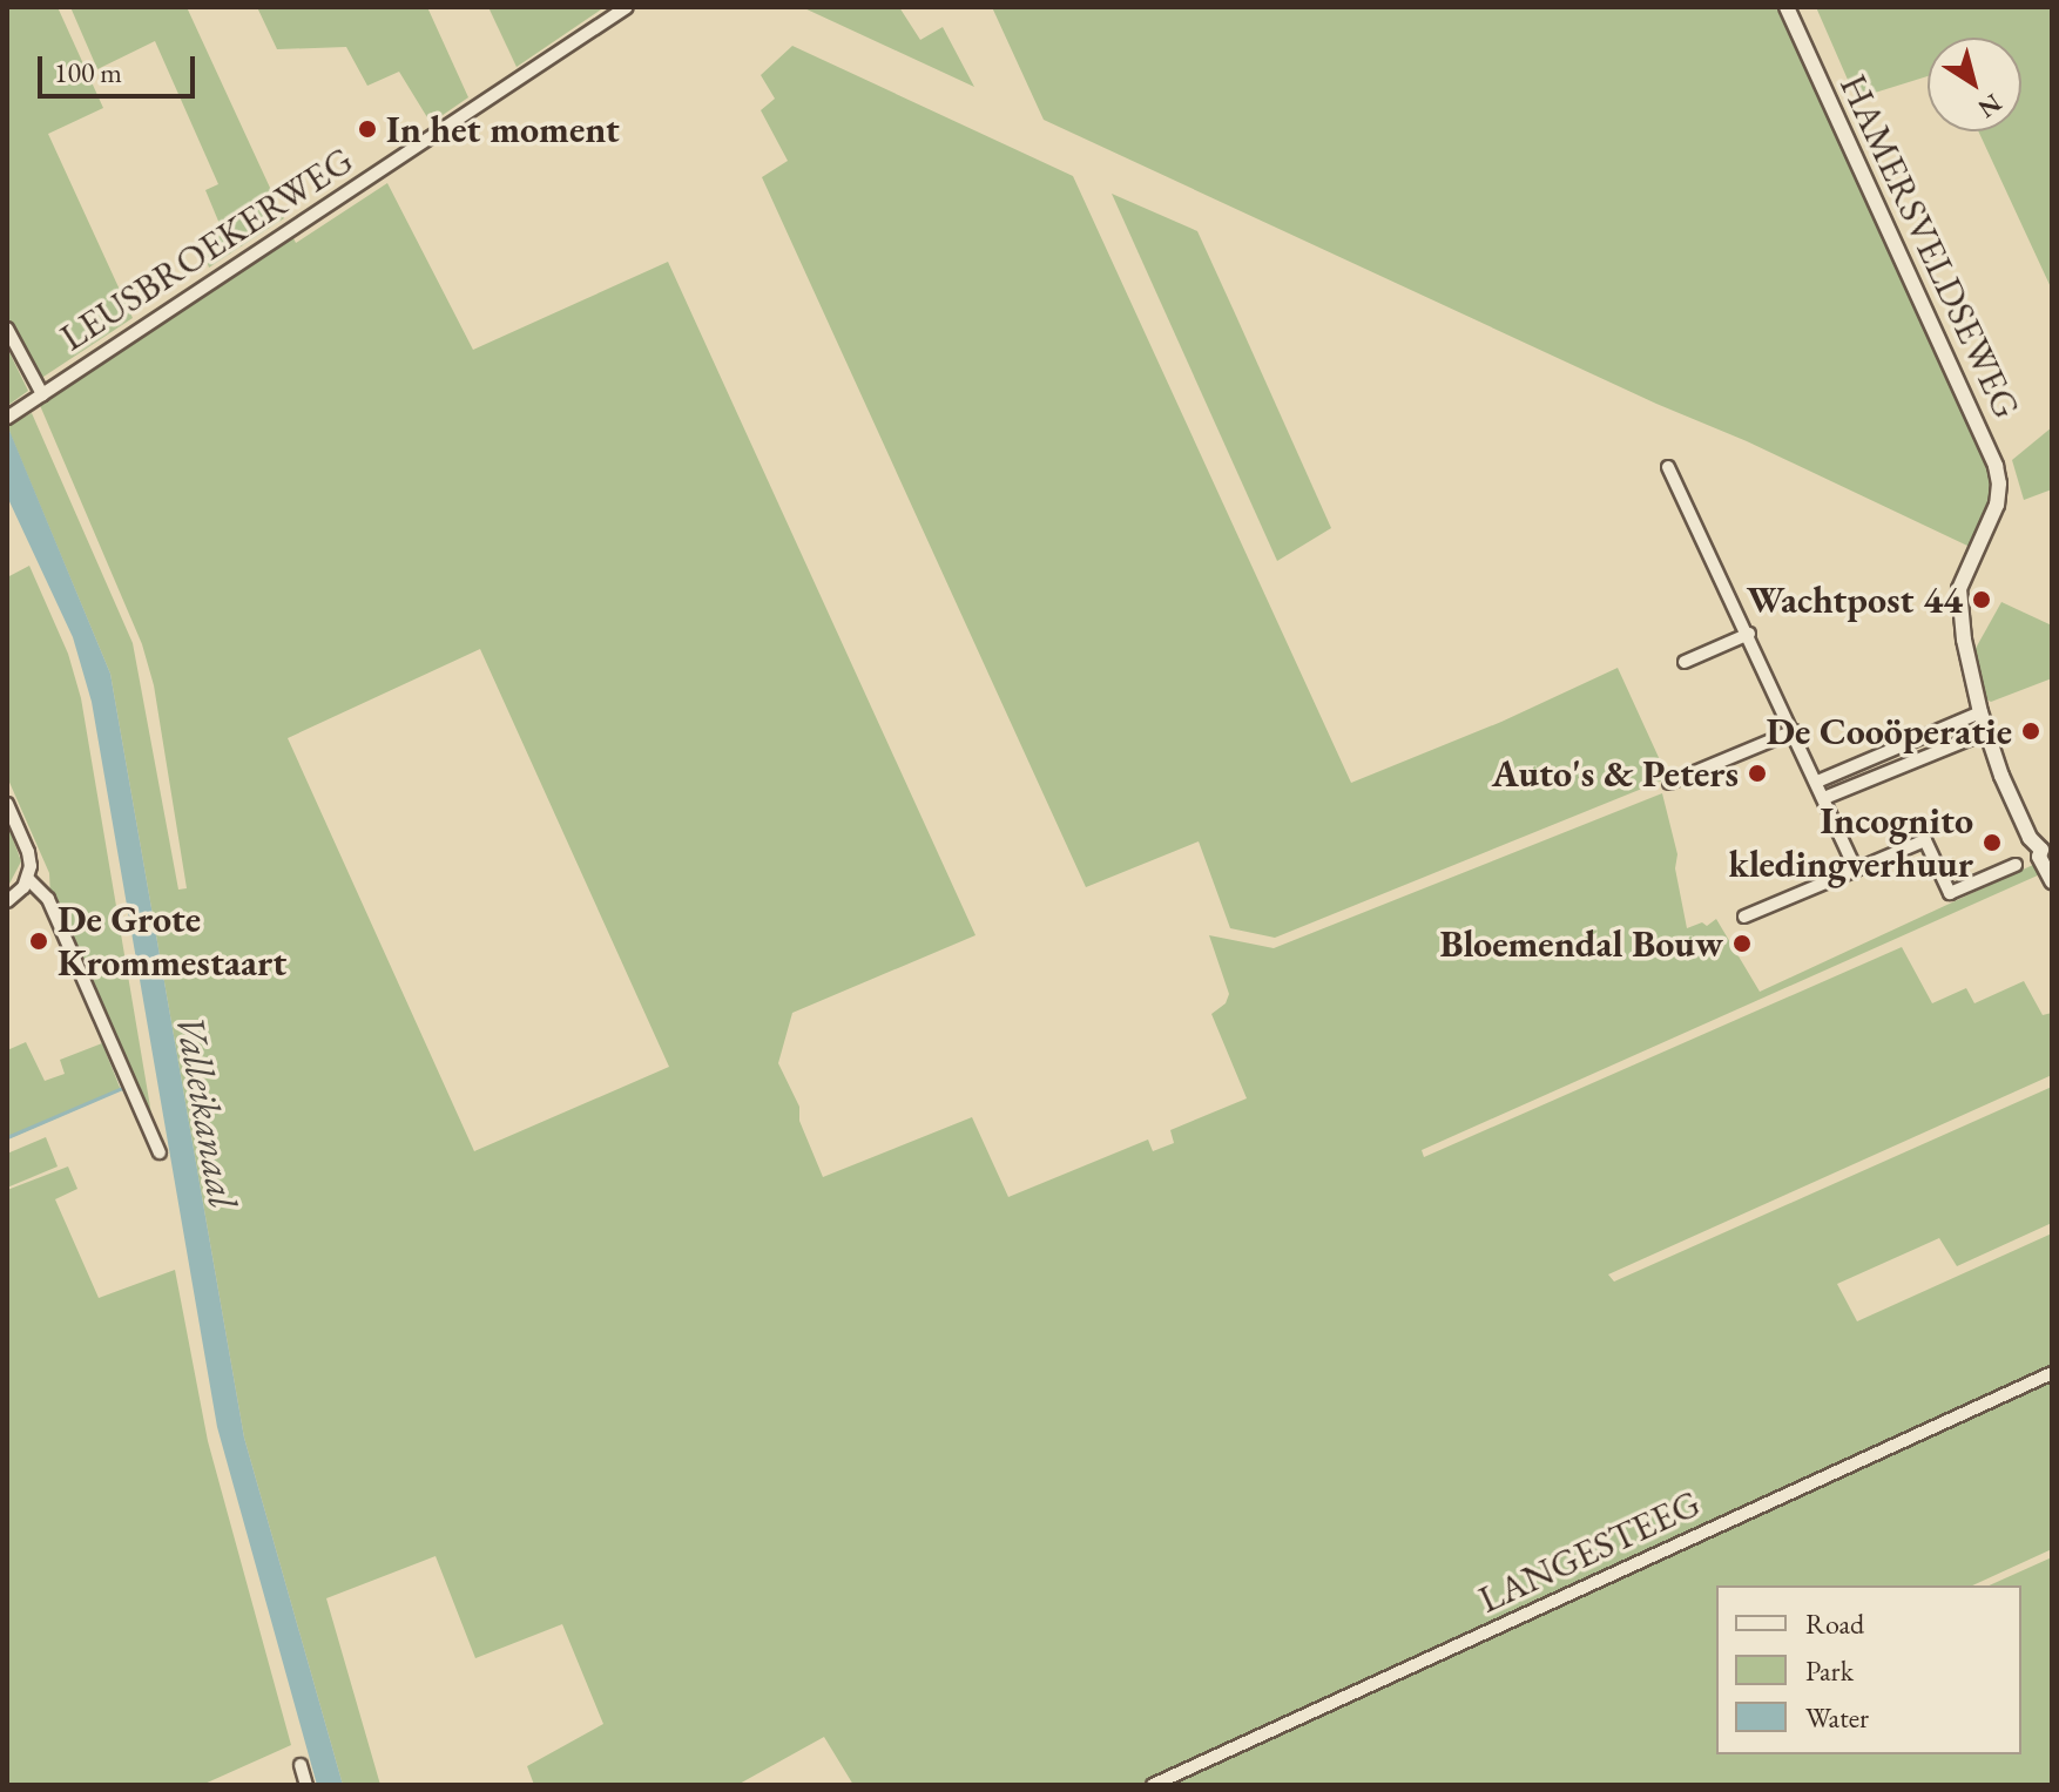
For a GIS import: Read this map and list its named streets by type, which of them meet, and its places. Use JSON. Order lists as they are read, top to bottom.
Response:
{
  "streets": {
    "street": ["HAMERSVELDSEWEG", "LEUSBROEKERWEG", "LANGESTEEG"]
  },
  "water": ["Valleikanaal"],
  "places": [
    "In het moment",
    "Wachtpost 44",
    "De Cooöperatie",
    "Auto's & Peters",
    "Incognito kledingverhuur",
    "De Grote Krommestaart",
    "Bloemendal Bouw"
  ],
  "legend": ["Road", "Park", "Water"],
  "scale_bar": "100 m",
  "north": "bottom right"
}
